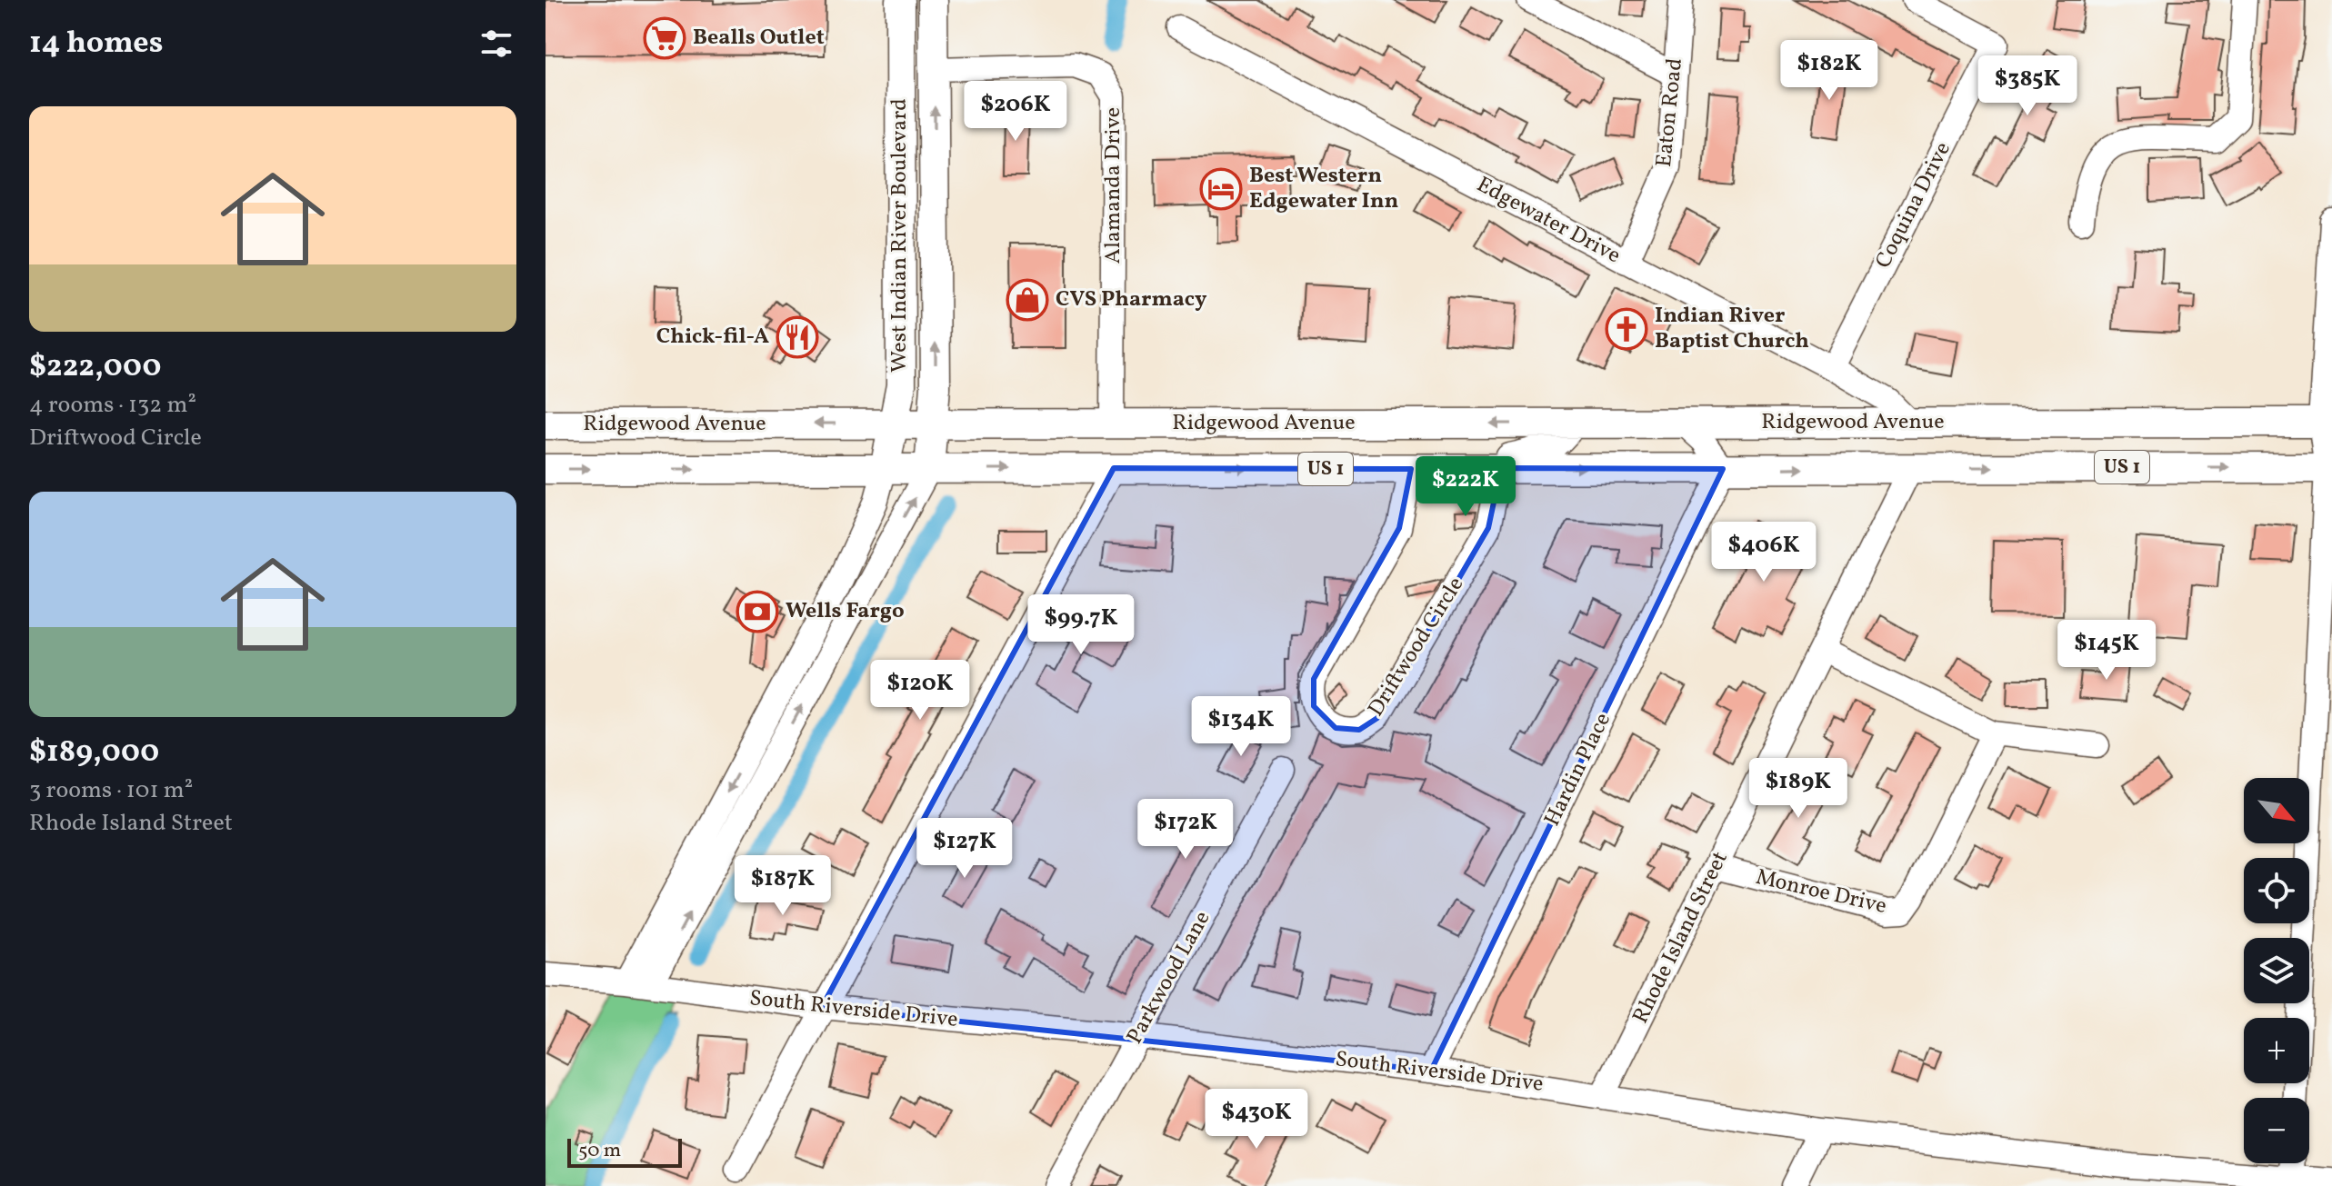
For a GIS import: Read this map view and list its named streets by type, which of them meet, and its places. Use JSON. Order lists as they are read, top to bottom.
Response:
{
  "streets": {
    "main road": ["West Indian River Boulevard", "Ridgewood Avenue", "US 1"],
    "street": [
      "Eaton Road",
      "Alamanda Drive",
      "Coquina Drive",
      "Edgewater Drive",
      "Driftwood Circle",
      "Hardin Place",
      "Monroe Drive",
      "Rhode Island Street",
      "Parkwood Lane",
      "South Riverside Drive"
    ]
  },
  "crossings": [
    ["Eaton Road", "Edgewater Drive"],
    ["Alamanda Drive", "West Indian River Boulevard"],
    ["Alamanda Drive", "Ridgewood Avenue"],
    ["Coquina Drive", "Edgewater Drive"],
    ["Edgewater Drive", "Ridgewood Avenue"],
    ["West Indian River Boulevard", "Ridgewood Avenue"],
    ["Ridgewood Avenue", "Driftwood Circle"],
    ["Ridgewood Avenue", "Hardin Place"],
    ["Ridgewood Avenue", "Rhode Island Street"],
    ["Hardin Place", "South Riverside Drive"],
    ["Monroe Drive", "Rhode Island Street"],
    ["Rhode Island Street", "South Riverside Drive"],
    ["Parkwood Lane", "South Riverside Drive"]
  ],
  "places": {
    "supermarket": ["Bealls Outlet"],
    "hotel": ["Best Western Edgewater Inn"],
    "shop": ["CVS Pharmacy"],
    "church": ["Indian River Baptist Church"],
    "restaurant": ["Chick-fil-A"],
    "bank": ["Wells Fargo"]
  },
  "scale_bar": "50 m",
  "north": "bottom right",
  "page": {
    "heading": "14 homes",
    "price": [
      "$182K",
      "$385K",
      "$206K",
      "$222K",
      "$406K",
      "$99.7K",
      "$145K",
      "$120K",
      "$134K",
      "$189K",
      "$172K",
      "$127K",
      "$187K",
      "$430K"
    ],
    "list": [
      {
        "name": "$222,000",
        "note": "4 rooms · 132 m² · Driftwood Circle"
      },
      {
        "name": "$189,000",
        "note": "3 rooms · 101 m² · Rhode Island Street"
      }
    ],
    "map_buttons": ["+", "−"],
    "scale": "50 m"
  }
}
